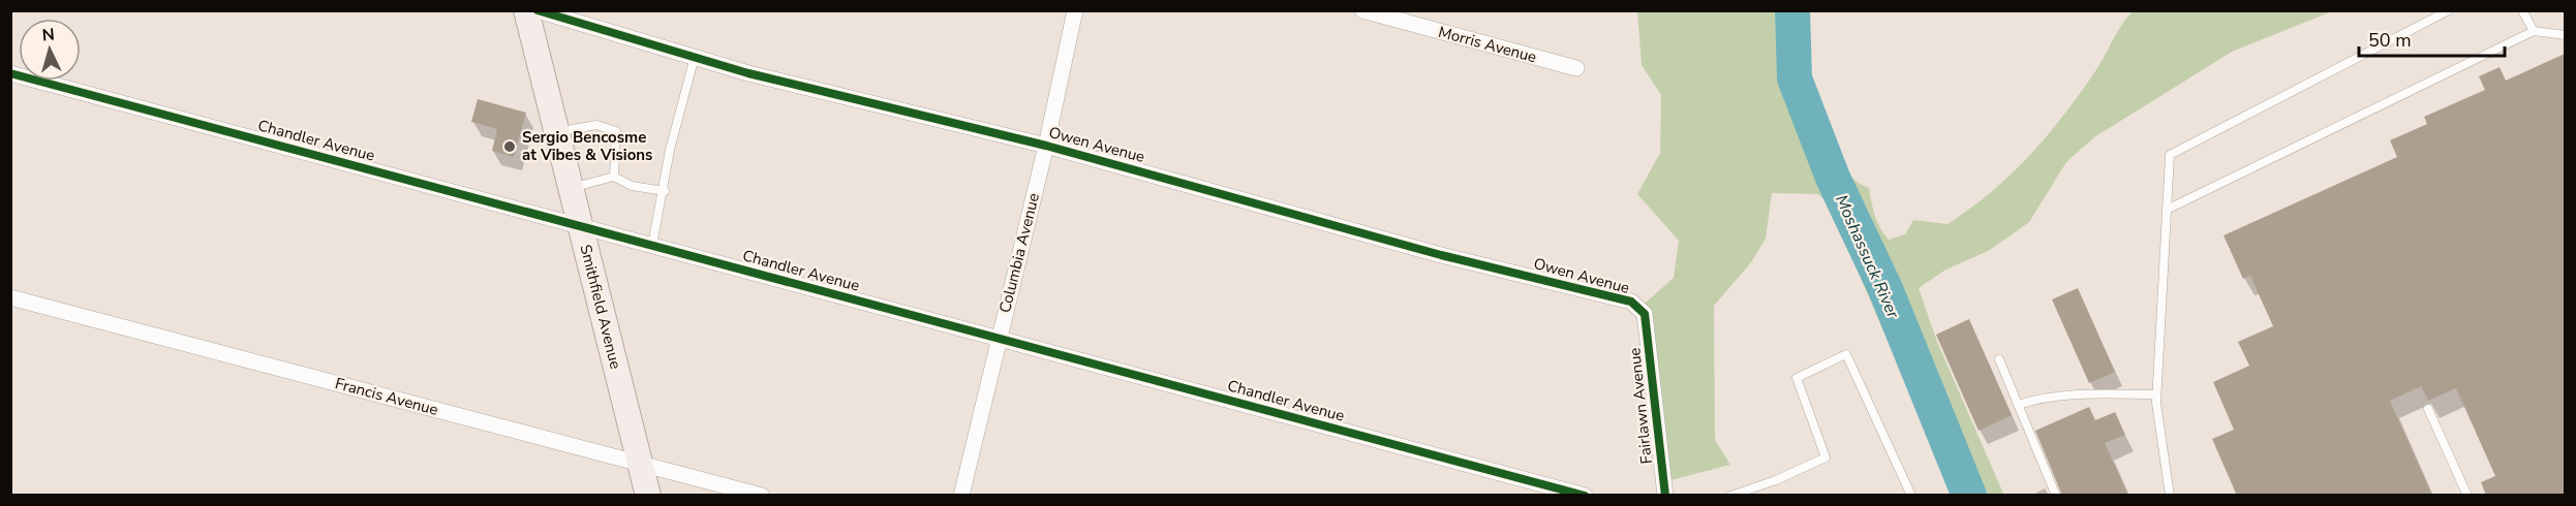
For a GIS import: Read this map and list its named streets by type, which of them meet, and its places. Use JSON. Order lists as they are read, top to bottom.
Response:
{
  "streets": {
    "main road": ["Smithfield Avenue"],
    "street": [
      "Morris Avenue",
      "Chandler Avenue",
      "Owen Avenue",
      "Columbia Avenue",
      "Francis Avenue",
      "Fairlawn Avenue"
    ]
  },
  "crossings": [
    ["Chandler Avenue", "Columbia Avenue"],
    ["Chandler Avenue", "Smithfield Avenue"],
    ["Owen Avenue", "Columbia Avenue"],
    ["Owen Avenue", "Fairlawn Avenue"],
    ["Smithfield Avenue", "Francis Avenue"]
  ],
  "water": ["Moshassuck River"],
  "places": ["Sergio Bencosme at Vibes & Visions"],
  "scale_bar": "50 m",
  "north": "top"
}
